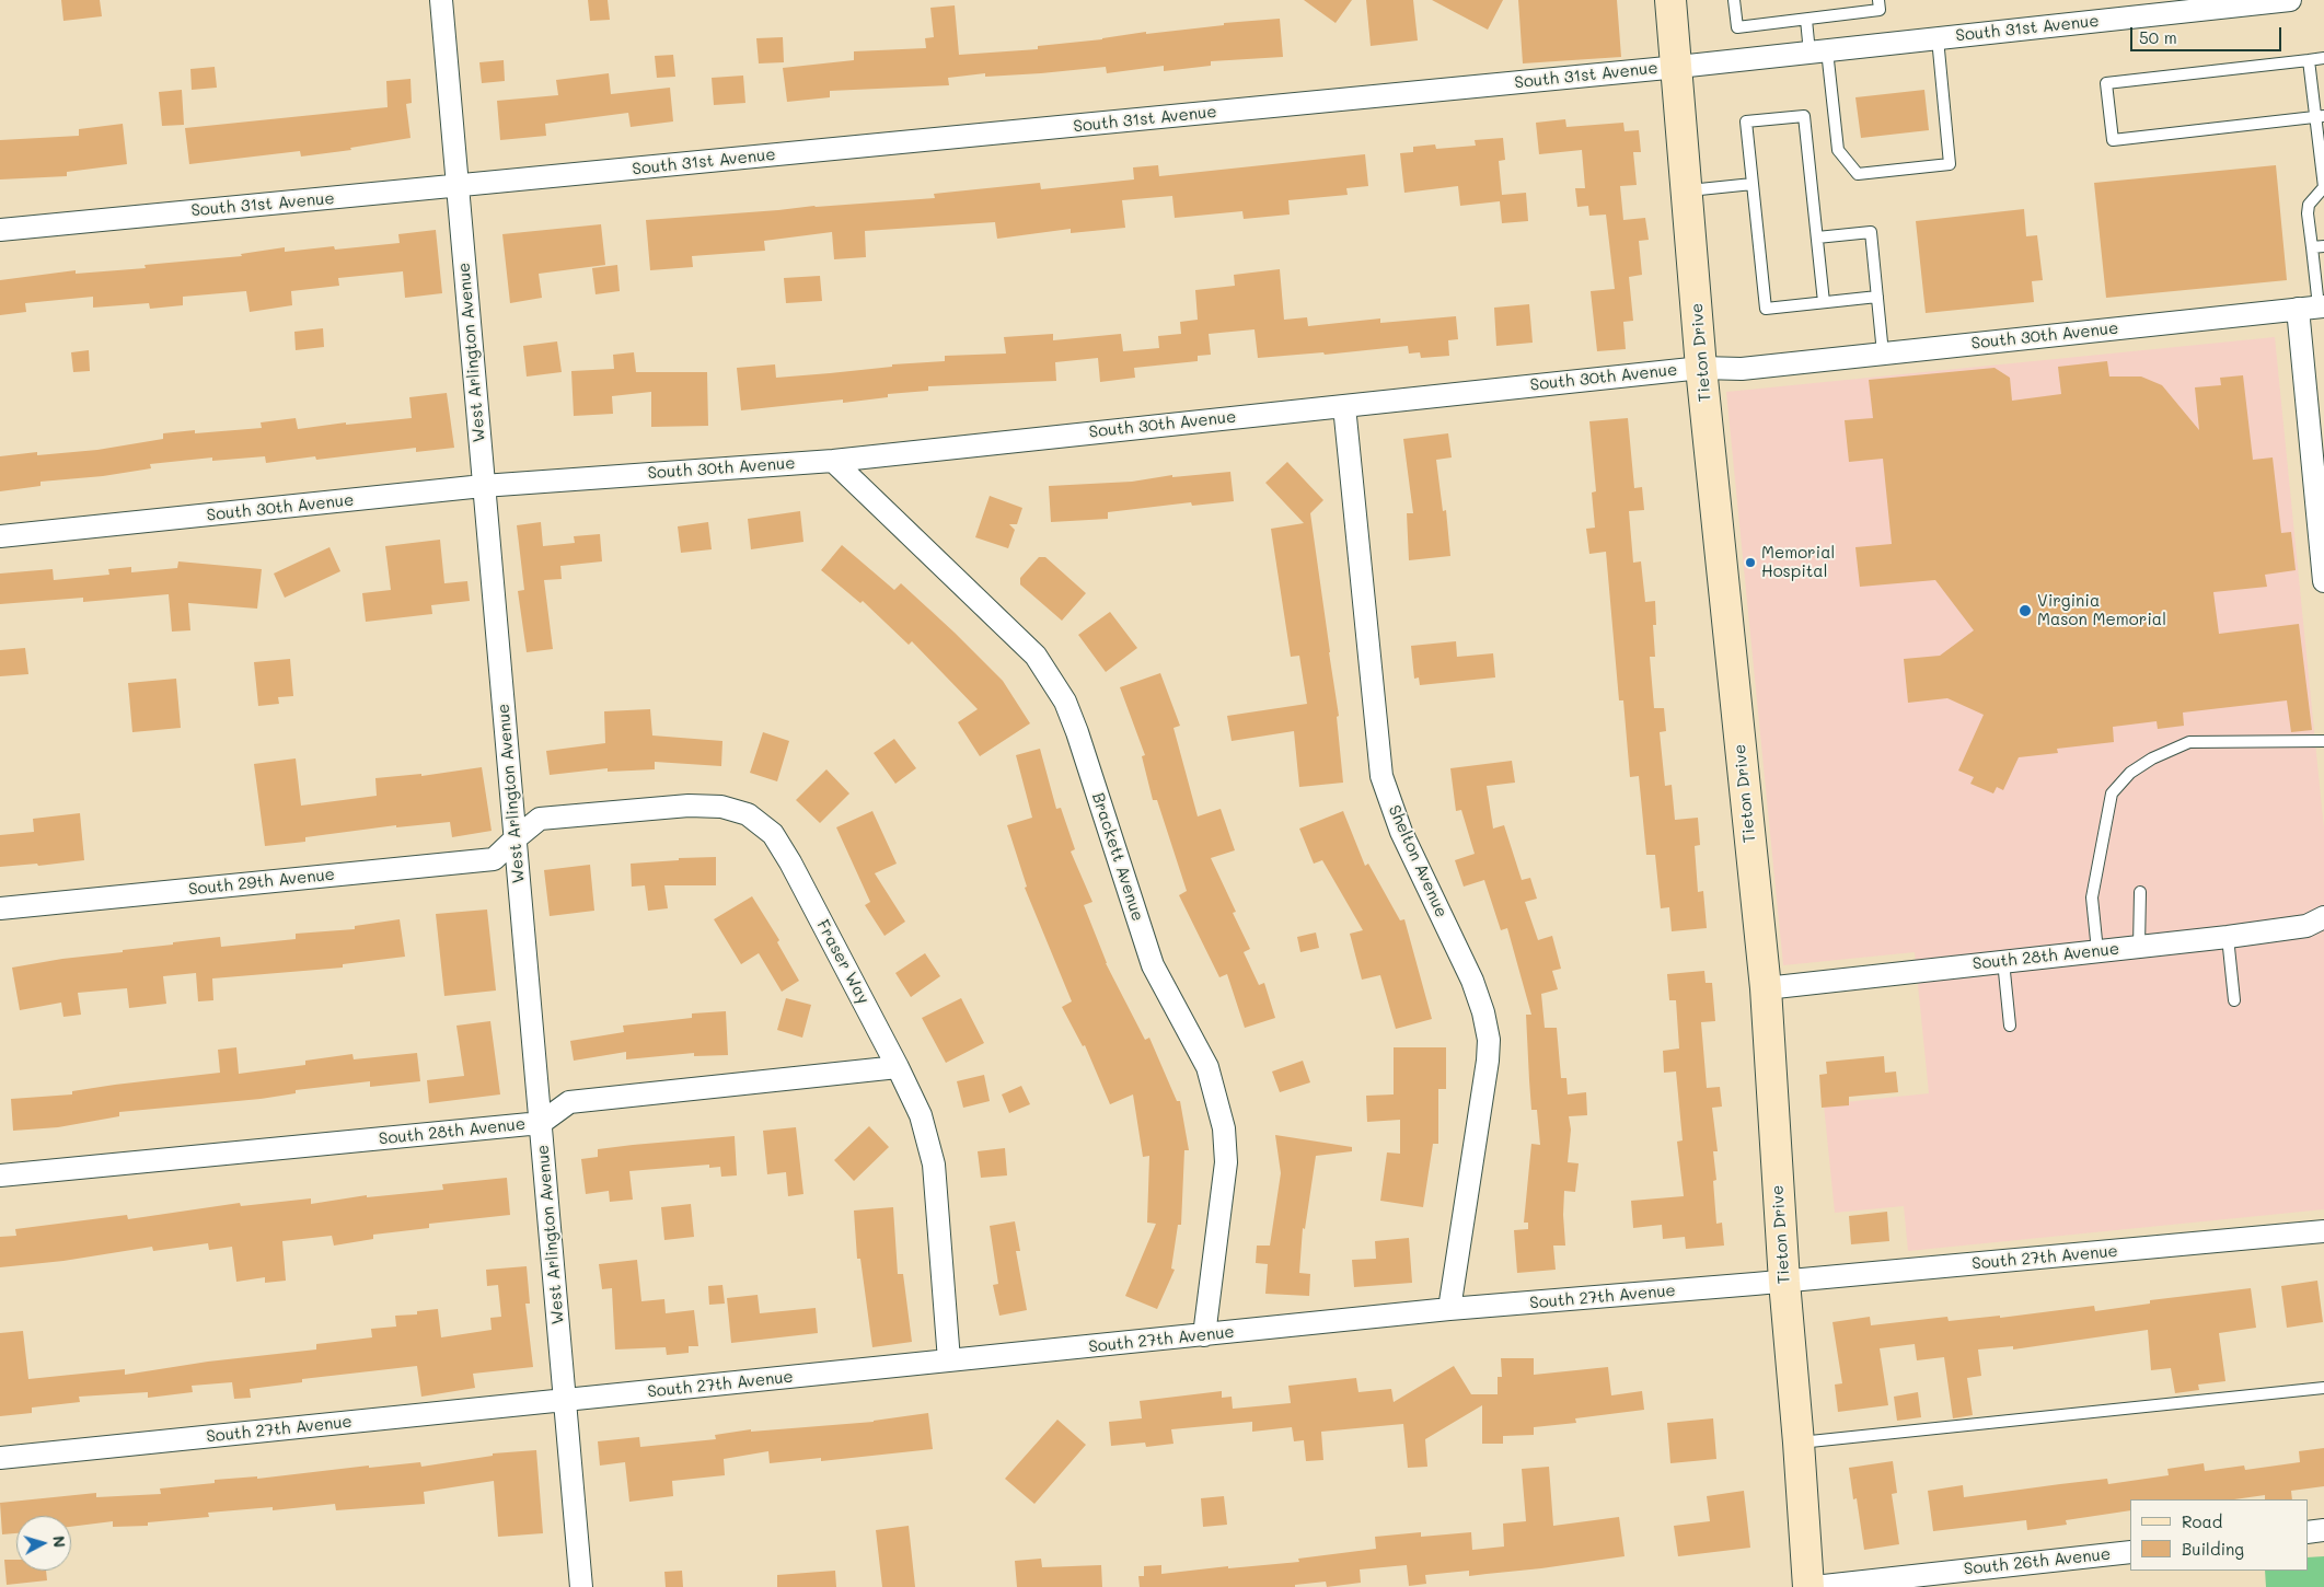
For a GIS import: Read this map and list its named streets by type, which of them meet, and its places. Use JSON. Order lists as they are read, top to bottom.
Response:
{
  "streets": {
    "main road": ["Tieton Drive"],
    "street": [
      "South 31st Avenue",
      "South 30th Avenue",
      "West Arlington Avenue",
      "Brackett Avenue",
      "Shelton Avenue",
      "South 29th Avenue",
      "South 28th Avenue",
      "Fraser Way",
      "South 27th Avenue",
      "South 26th Avenue"
    ]
  },
  "crossings": [
    ["South 31st Avenue", "West Arlington Avenue"],
    ["South 31st Avenue", "Tieton Drive"],
    ["South 30th Avenue", "West Arlington Avenue"],
    ["South 30th Avenue", "Tieton Drive"],
    ["South 30th Avenue", "Brackett Avenue"],
    ["South 30th Avenue", "Shelton Avenue"],
    ["West Arlington Avenue", "South 29th Avenue"],
    ["West Arlington Avenue", "South 28th Avenue"],
    ["West Arlington Avenue", "Fraser Way"],
    ["West Arlington Avenue", "South 27th Avenue"],
    ["Tieton Drive", "South 28th Avenue"],
    ["Tieton Drive", "South 27th Avenue"],
    ["Brackett Avenue", "South 27th Avenue"],
    ["Shelton Avenue", "South 27th Avenue"],
    ["South 29th Avenue", "Fraser Way"],
    ["South 28th Avenue", "Fraser Way"],
    ["Fraser Way", "South 27th Avenue"]
  ],
  "places": ["Memorial Hospital", "Virginia Mason Memorial"],
  "legend": ["Road", "Building"],
  "scale_bar": "50 m",
  "north": "right"
}
